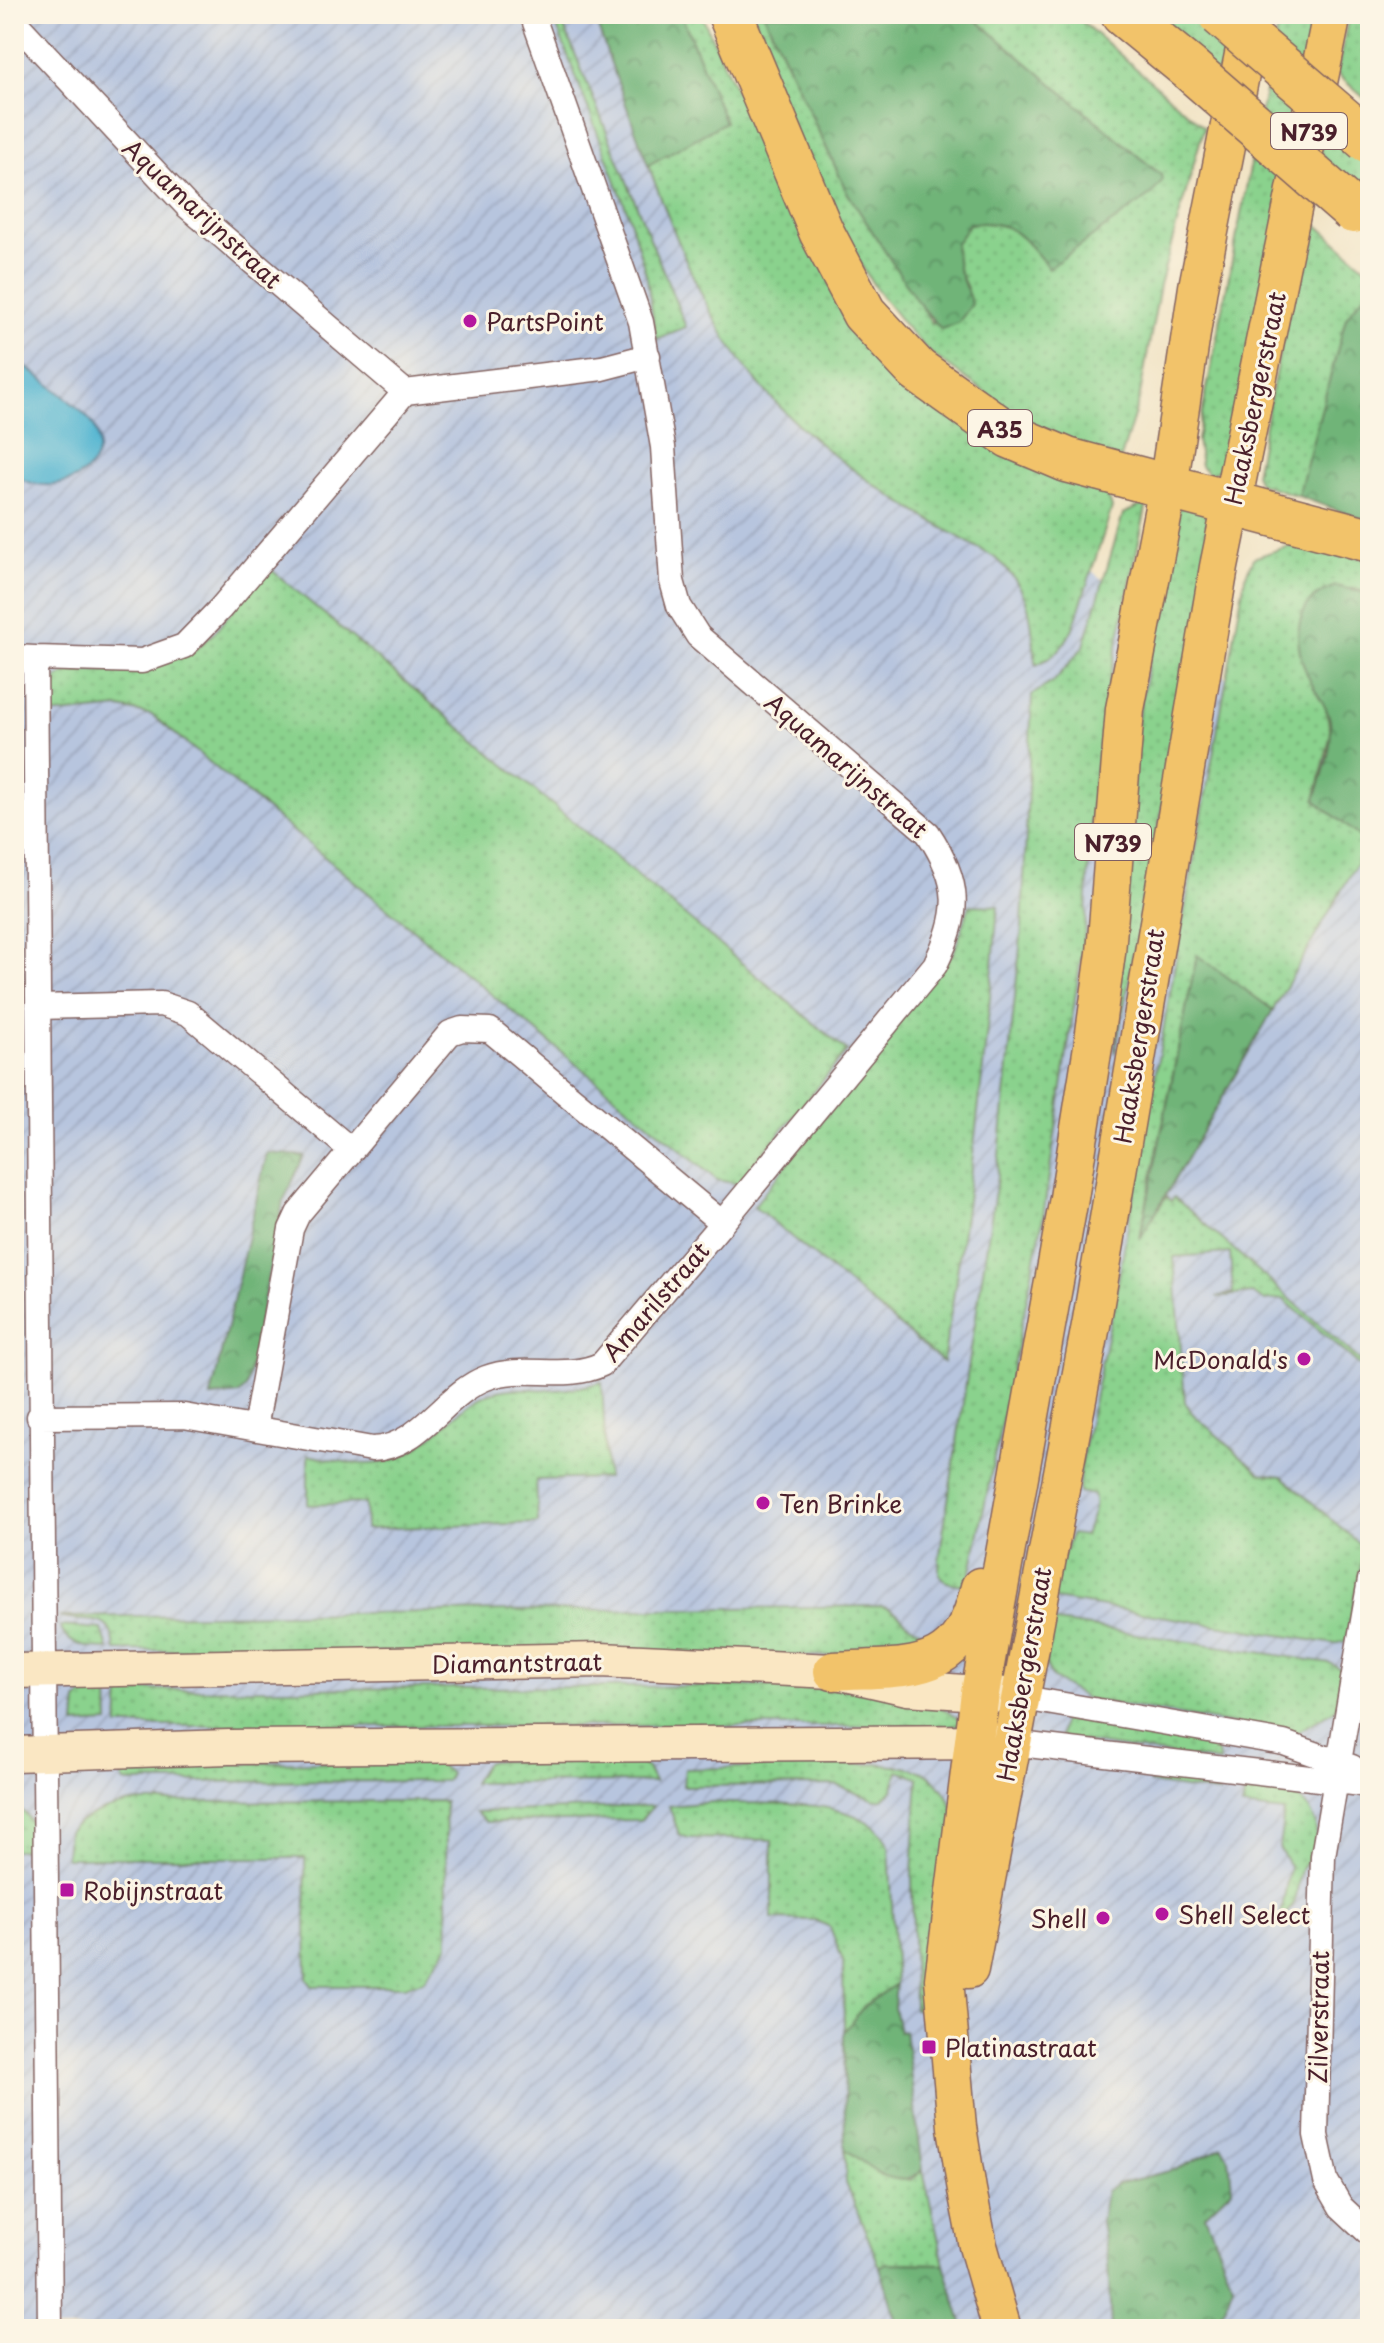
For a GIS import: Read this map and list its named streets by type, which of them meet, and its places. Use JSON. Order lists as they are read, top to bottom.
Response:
{
  "streets": {
    "highway": ["A35"],
    "main road": ["N739", "Haaksbergerstraat", "Diamantstraat"],
    "street": ["Aquamarijnstraat", "Amarilstraat", "Zilverstraat"]
  },
  "crossings": [
    ["Aquamarijnstraat", "Amarilstraat"],
    ["Haaksbergerstraat", "A35"],
    ["Haaksbergerstraat", "Diamantstraat"]
  ],
  "places": {
    "other": [
      "PartsPoint",
      "McDonald's",
      "Ten Brinke",
      "Shell Select",
      "Shell"
    ],
    "transit": ["Robijnstraat", "Platinastraat"]
  }
}
